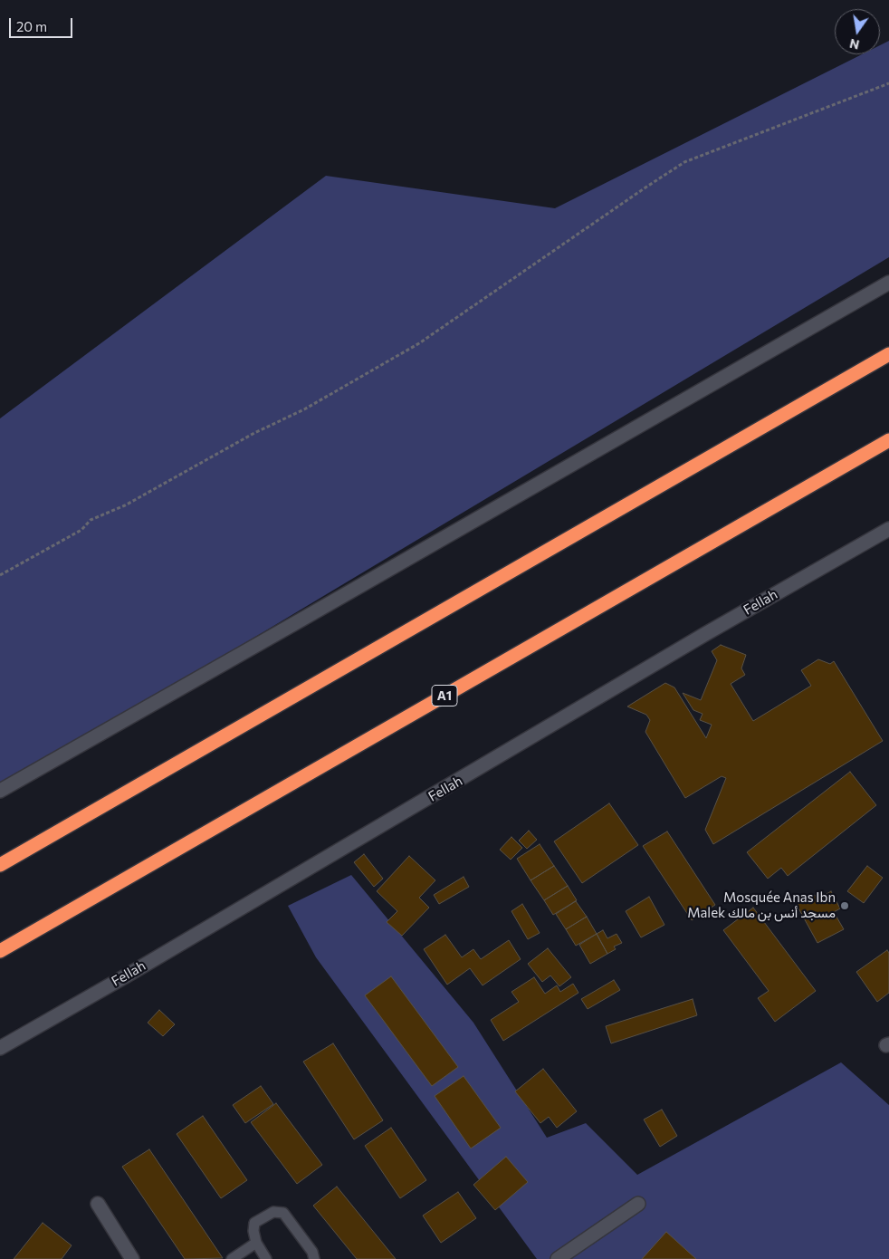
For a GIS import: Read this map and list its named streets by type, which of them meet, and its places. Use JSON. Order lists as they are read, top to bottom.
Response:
{
  "streets": {
    "highway": ["A1"],
    "street": ["Fellah"]
  },
  "places": ["Mosquée Anas Ibn Malek مسجد أنس بن مالك"],
  "scale_bar": "20 m",
  "north": "bottom"
}
